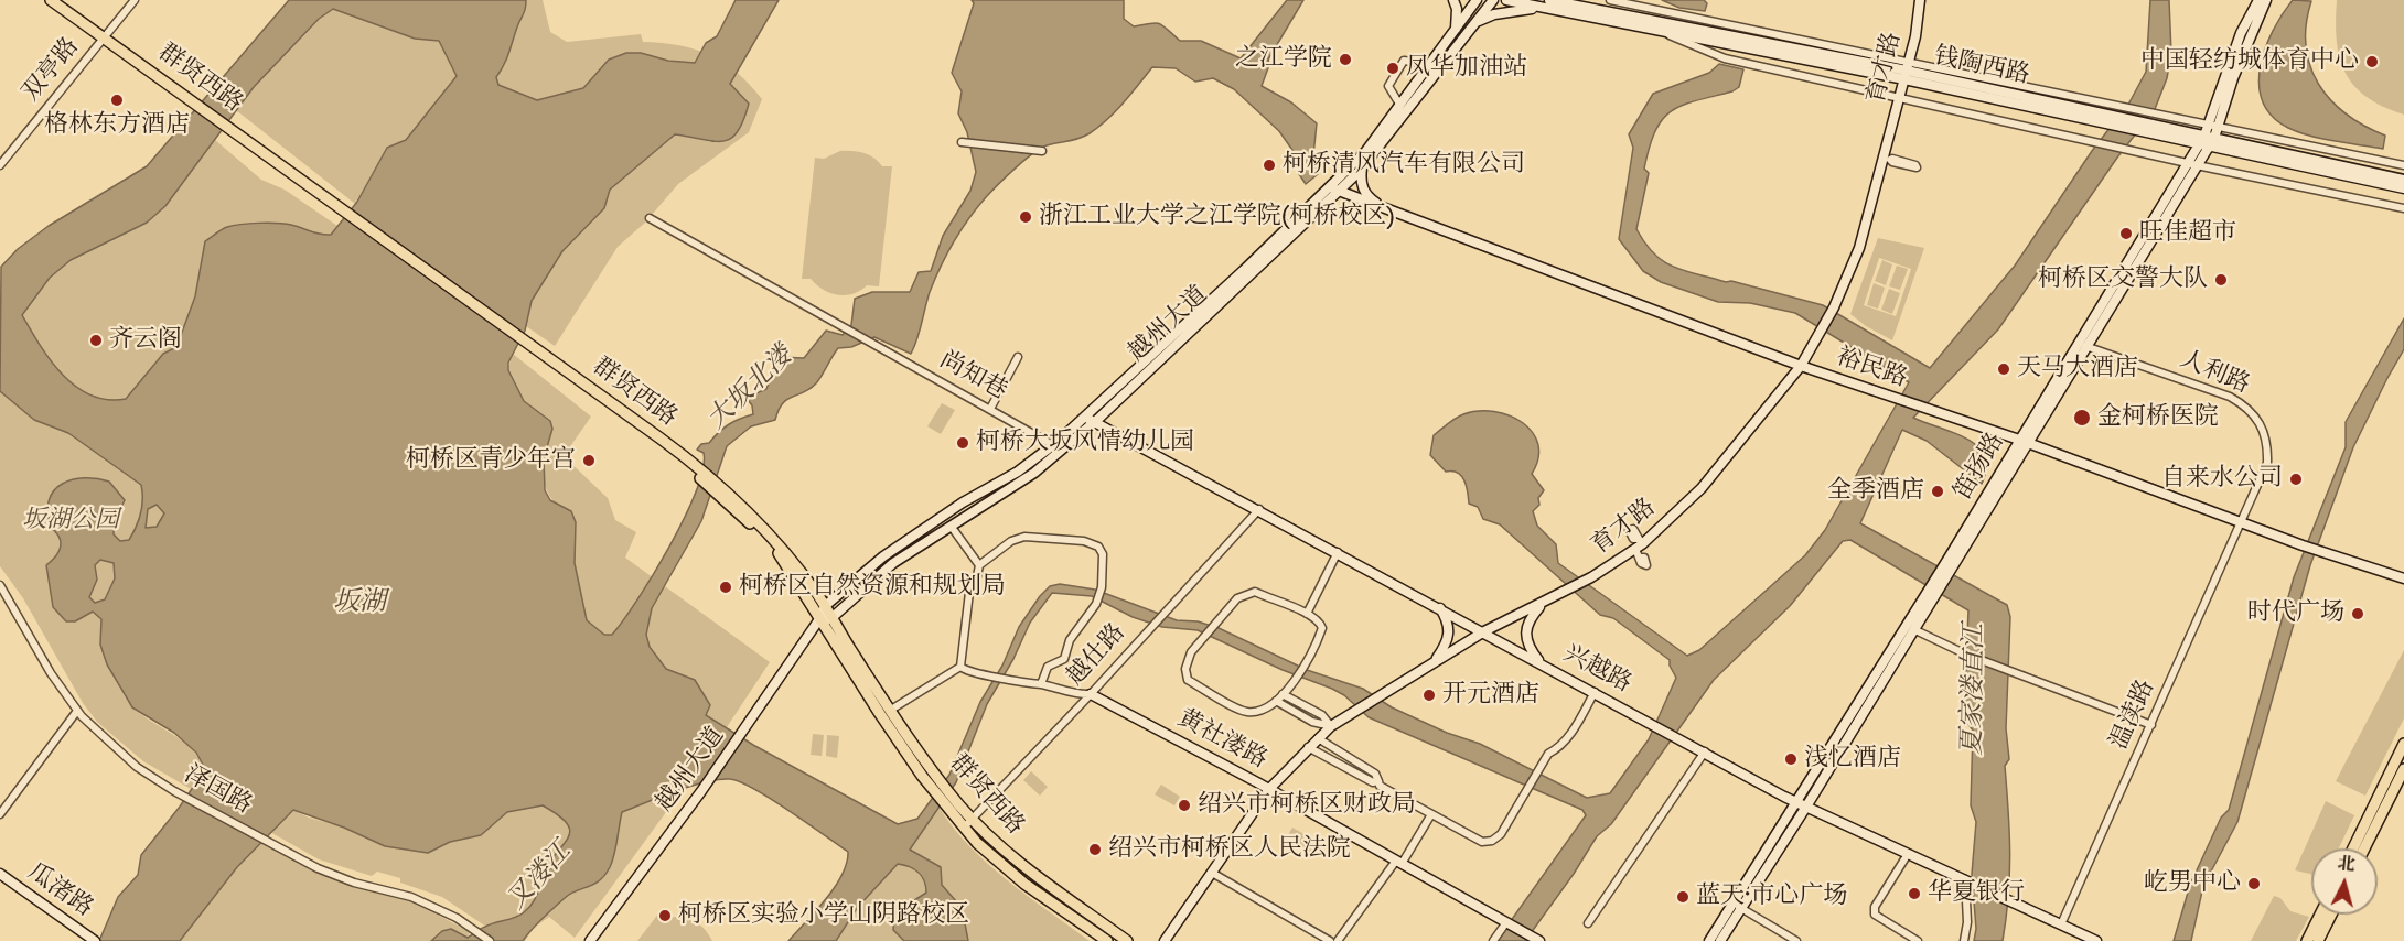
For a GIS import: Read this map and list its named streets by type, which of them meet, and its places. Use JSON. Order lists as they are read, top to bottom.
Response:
{
  "streets": {
    "main road": ["群贤西路"],
    "street": [
      "钱陶西路",
      "育才路",
      "双亭路",
      "越州大道",
      "裕民路",
      "人利路",
      "尚知巷",
      "笛扬路",
      "越仕路",
      "兴越路",
      "温渎路",
      "黄社溇路",
      "泽国路",
      "瓜渚路"
    ]
  },
  "crossings": [
    ["钱陶西路", "育才路"],
    ["钱陶西路", "笛扬路"],
    ["育才路", "裕民路"],
    ["育才路", "兴越路"],
    ["育才路", "黄社溇路"],
    ["双亭路", "群贤西路"],
    ["群贤西路", "越州大道"],
    ["群贤西路", "越仕路"],
    ["越州大道", "裕民路"],
    ["越州大道", "尚知巷"],
    ["越州大道", "兴越路"],
    ["裕民路", "人利路"],
    ["裕民路", "笛扬路"],
    ["裕民路", "温渎路"],
    ["人利路", "笛扬路"],
    ["人利路", "温渎路"],
    ["笛扬路", "兴越路"],
    ["越仕路", "兴越路"],
    ["越仕路", "黄社溇路"],
    ["兴越路", "温渎路"]
  ],
  "water": [
    "大坂北溇",
    "坂湖",
    "夏家溇直江",
    "叉溇江"
  ],
  "parks": ["坂湖公园"],
  "places": [
    "之江学院",
    "中国轻纺城体育中心",
    "凤华加油站",
    "格林东方酒店",
    "柯桥清风汽车有限公司",
    "浙江工业大学之江学院(柯桥校区)",
    "旺佳超市",
    "柯桥区交警大队",
    "齐云阁",
    "天马大酒店",
    "金柯桥医院",
    "柯桥大坂风情幼儿园",
    "柯桥区青少年宫",
    "自来水公司",
    "全季酒店",
    "柯桥区自然资源和规划局",
    "时代广场",
    "开元酒店",
    "浅忆酒店",
    "绍兴市柯桥区财政局",
    "绍兴市柯桥区人民法院",
    "屹男中心",
    "华夏银行",
    "蓝天·市心广场",
    "柯桥区实验小学山阴路校区"
  ],
  "north": "top"
}
